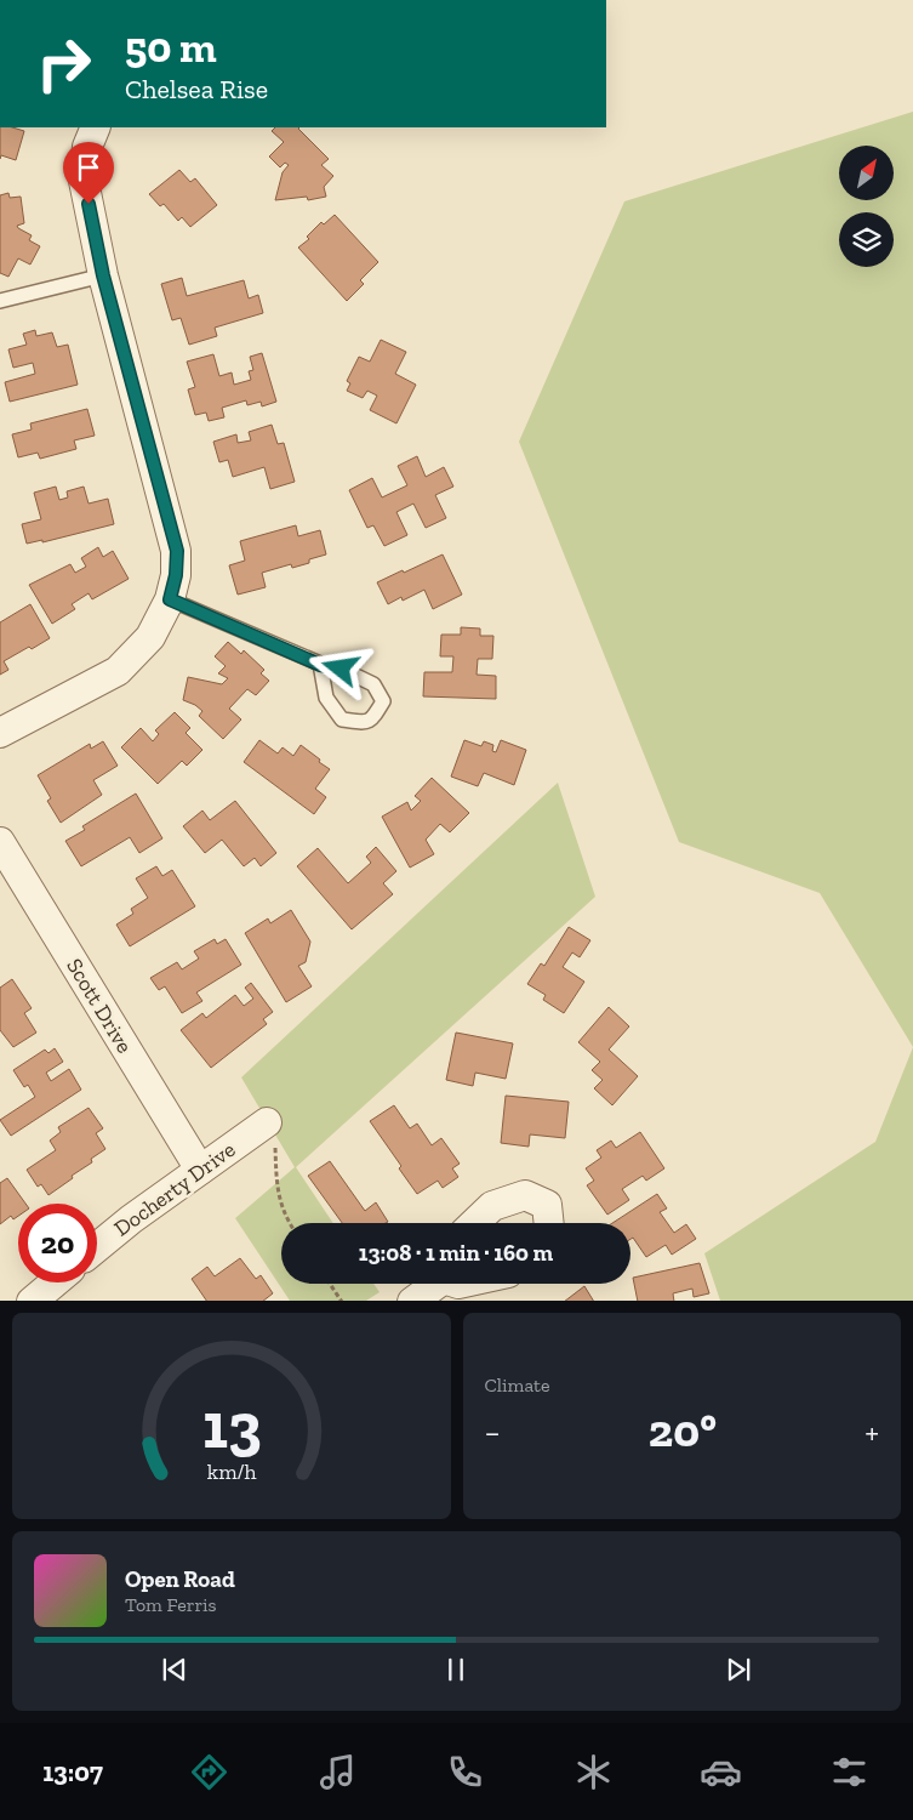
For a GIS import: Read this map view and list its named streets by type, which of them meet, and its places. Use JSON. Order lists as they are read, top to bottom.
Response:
{
  "streets": {
    "street": ["Scott Drive", "Docherty Drive"]
  },
  "crossings": [
    ["Scott Drive", "Docherty Drive"]
  ],
  "north": "top right",
  "page": {
    "turn": ["50 m", "Chelsea Rise"],
    "limit": "20",
    "trip": "13:08 · 1 min · 160 m",
    "tile": "Climate",
    "heat": ["−", "20°", "+"],
    "song": ["Open Road", "Tom Ferris"],
    "tabs": "13:07",
    "gauge": ["13", "km/h"]
  }
}
